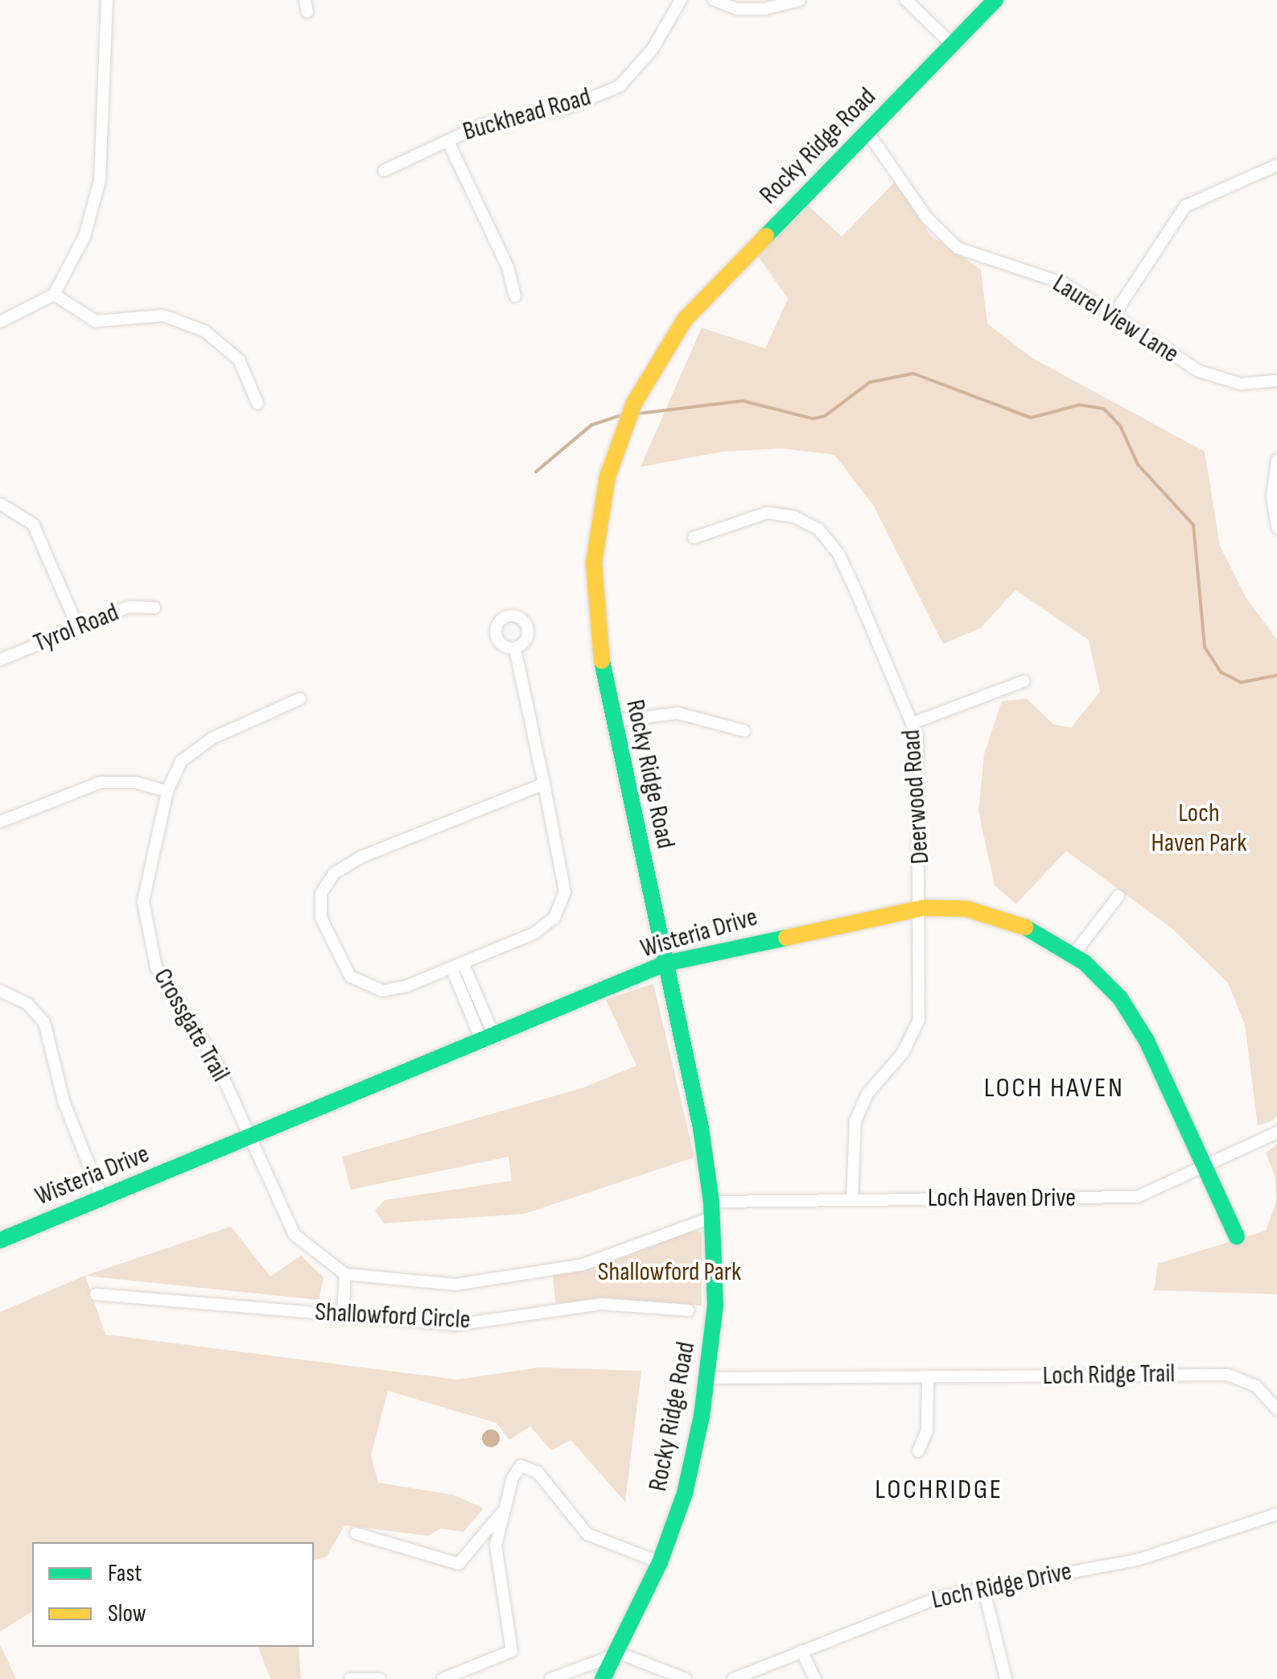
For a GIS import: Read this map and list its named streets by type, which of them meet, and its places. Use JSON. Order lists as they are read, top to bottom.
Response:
{
  "streets": {
    "main road": ["Rocky Ridge Road", "Wisteria Drive"],
    "street": [
      "Buckhead Road",
      "Laurel View Lane",
      "Tyrol Road",
      "Deerwood Road",
      "Crossgate Trail",
      "Loch Haven Drive",
      "Shallowford Circle",
      "Loch Ridge Trail",
      "Loch Ridge Drive"
    ]
  },
  "crossings": [
    ["Rocky Ridge Road", "Laurel View Lane"],
    ["Rocky Ridge Road", "Wisteria Drive"],
    ["Rocky Ridge Road", "Loch Haven Drive"],
    ["Rocky Ridge Road", "Loch Ridge Trail"],
    ["Deerwood Road", "Wisteria Drive"],
    ["Deerwood Road", "Loch Haven Drive"],
    ["Wisteria Drive", "Crossgate Trail"],
    ["Wisteria Drive", "Loch Haven Drive"],
    ["Crossgate Trail", "Loch Haven Drive"]
  ],
  "districts": ["LOCH HAVEN", "LOCHRIDGE"],
  "parks": ["Loch Haven Park", "Shallowford Park"],
  "legend": ["Fast", "Slow"]
}
